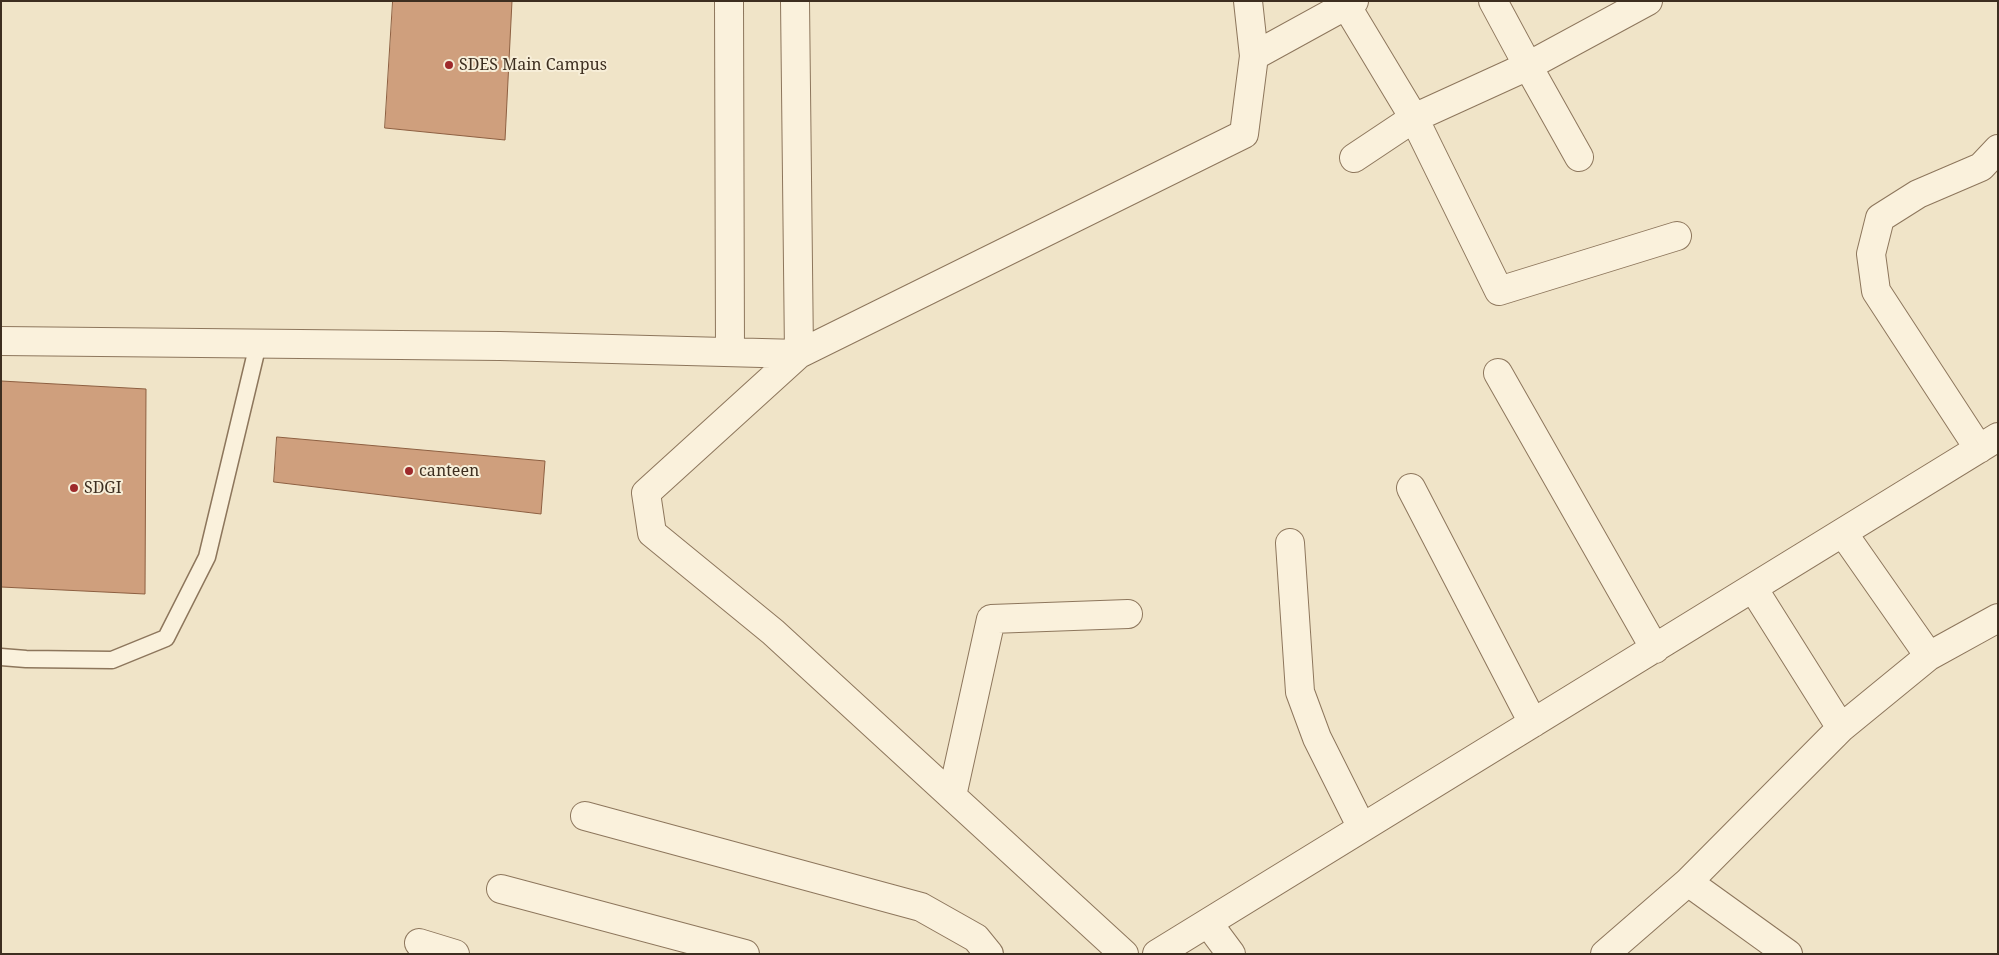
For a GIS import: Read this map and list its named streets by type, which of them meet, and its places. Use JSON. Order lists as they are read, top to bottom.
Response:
{
  "places": ["SDES Main Campus", "canteen", "SDGI"]
}
